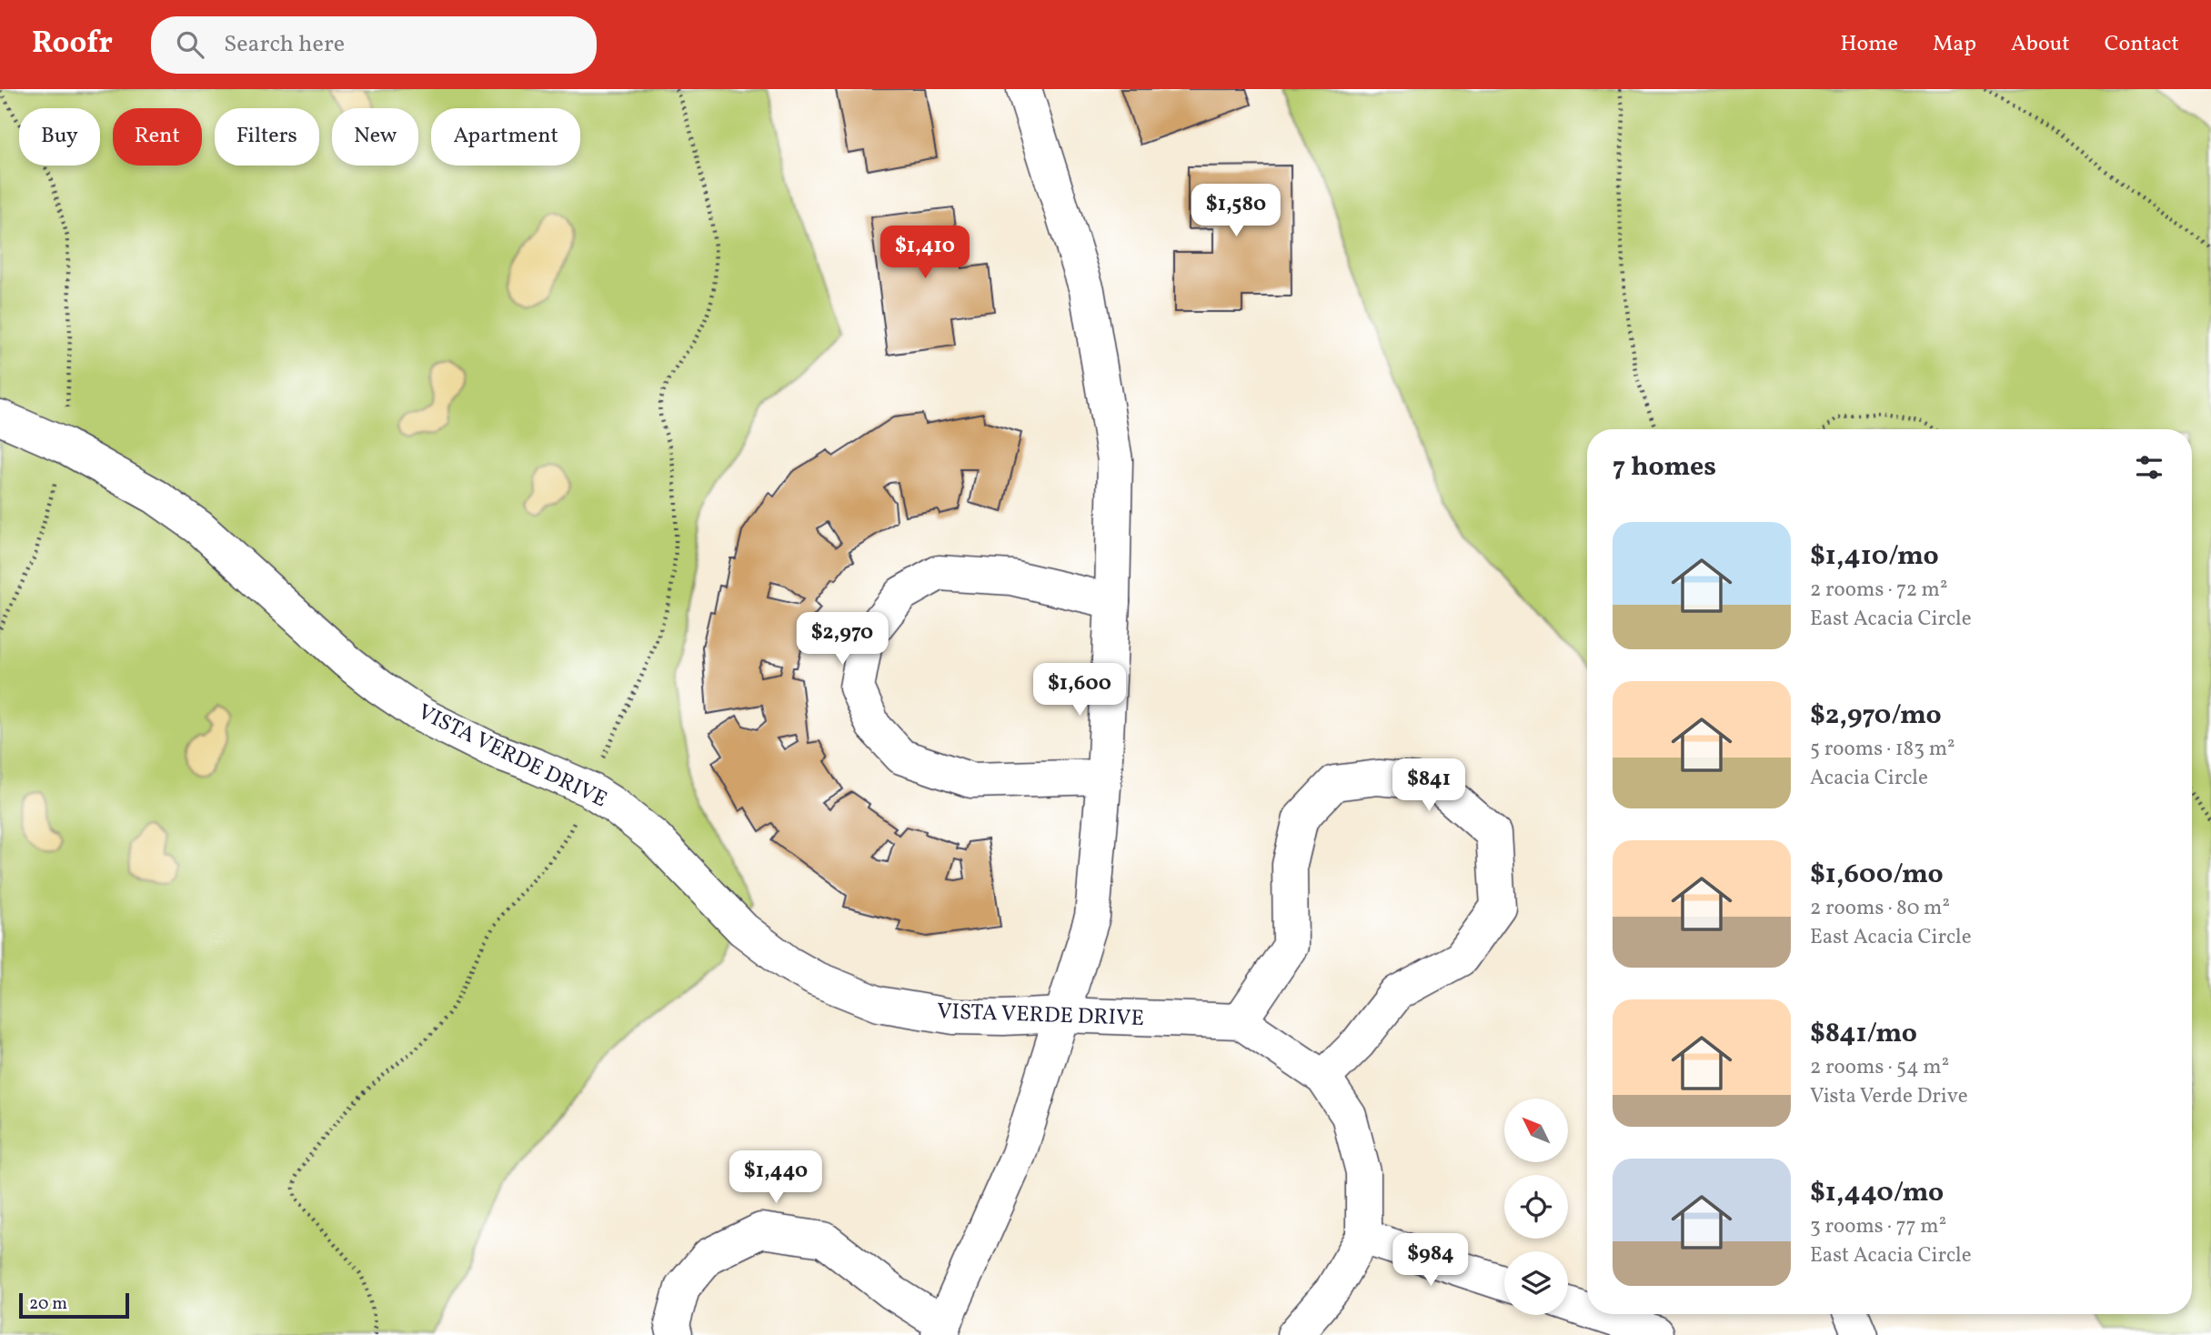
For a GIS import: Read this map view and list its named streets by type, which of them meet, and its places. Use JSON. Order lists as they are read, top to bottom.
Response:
{
  "streets": {
    "street": ["VISTA VERDE DRIVE"]
  },
  "scale_bar": "20 m",
  "north": "top left",
  "page": {
    "header": "Roofr",
    "search": "Search here",
    "nav": [
      "Home",
      "Map",
      "About",
      "Contact"
    ],
    "chip": [
      "Buy",
      "Rent",
      "Filters",
      "New",
      "Apartment"
    ],
    "price": [
      "$1,580",
      "$1,410",
      "$2,970",
      "$1,600",
      "$841",
      "$1,440",
      "$984"
    ],
    "heading": "7 homes",
    "list": [
      {
        "name": "$1,410/mo",
        "note": "2 rooms · 72 m² · East Acacia Circle"
      },
      {
        "name": "$2,970/mo",
        "note": "5 rooms · 183 m² · Acacia Circle"
      },
      {
        "name": "$1,600/mo",
        "note": "2 rooms · 80 m² · East Acacia Circle"
      },
      {
        "name": "$841/mo",
        "note": "2 rooms · 54 m² · Vista Verde Drive"
      },
      {
        "name": "$1,440/mo",
        "note": "3 rooms · 77 m² · East Acacia Circle"
      }
    ],
    "scale": "20 m"
  }
}
